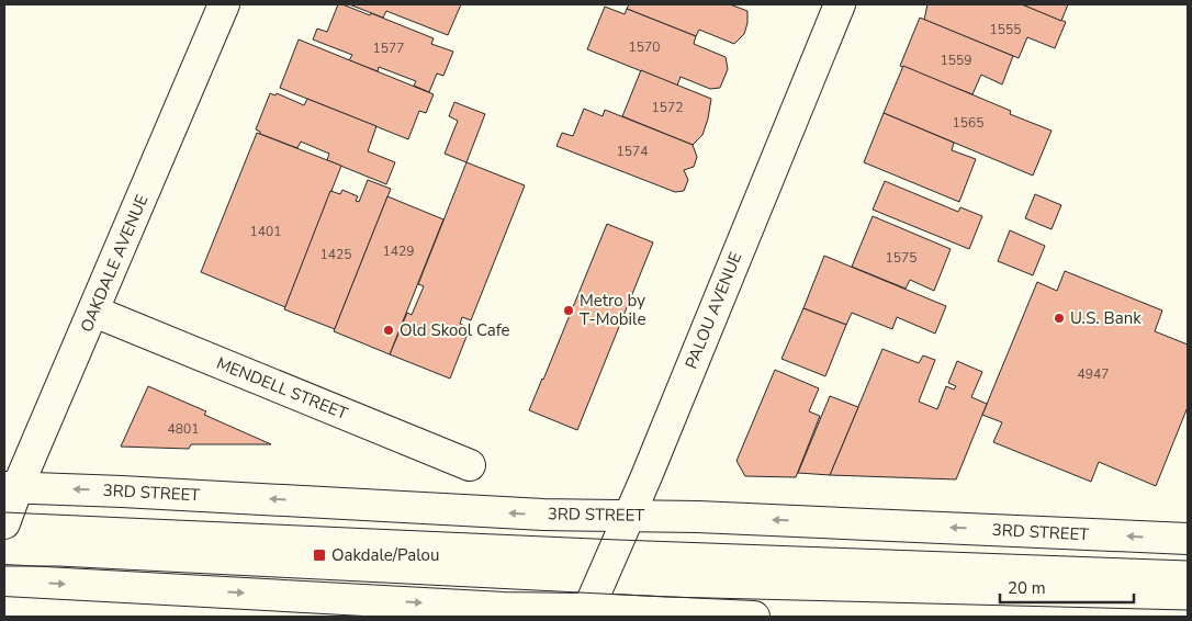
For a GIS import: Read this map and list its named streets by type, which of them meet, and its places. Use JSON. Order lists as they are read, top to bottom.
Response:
{
  "streets": {
    "main road": [
      "OAKDALE AVENUE",
      "PALOU AVENUE",
      "MENDELL STREET",
      "3RD STREET"
    ]
  },
  "crossings": [
    ["OAKDALE AVENUE", "MENDELL STREET"],
    ["OAKDALE AVENUE", "3RD STREET"],
    ["PALOU AVENUE", "3RD STREET"]
  ],
  "places": {
    "other": ["Metro by T-Mobile", "U.S. Bank", "Old Skool Cafe"],
    "transit": ["Oakdale/Palou"]
  },
  "house_numbers": [
    "1555",
    "1570",
    "1577",
    "1559",
    "1572",
    "1565",
    "1574",
    "1401",
    "1429",
    "1425",
    "1575",
    "4947",
    "4801"
  ],
  "scale_bar": "20 m"
}
